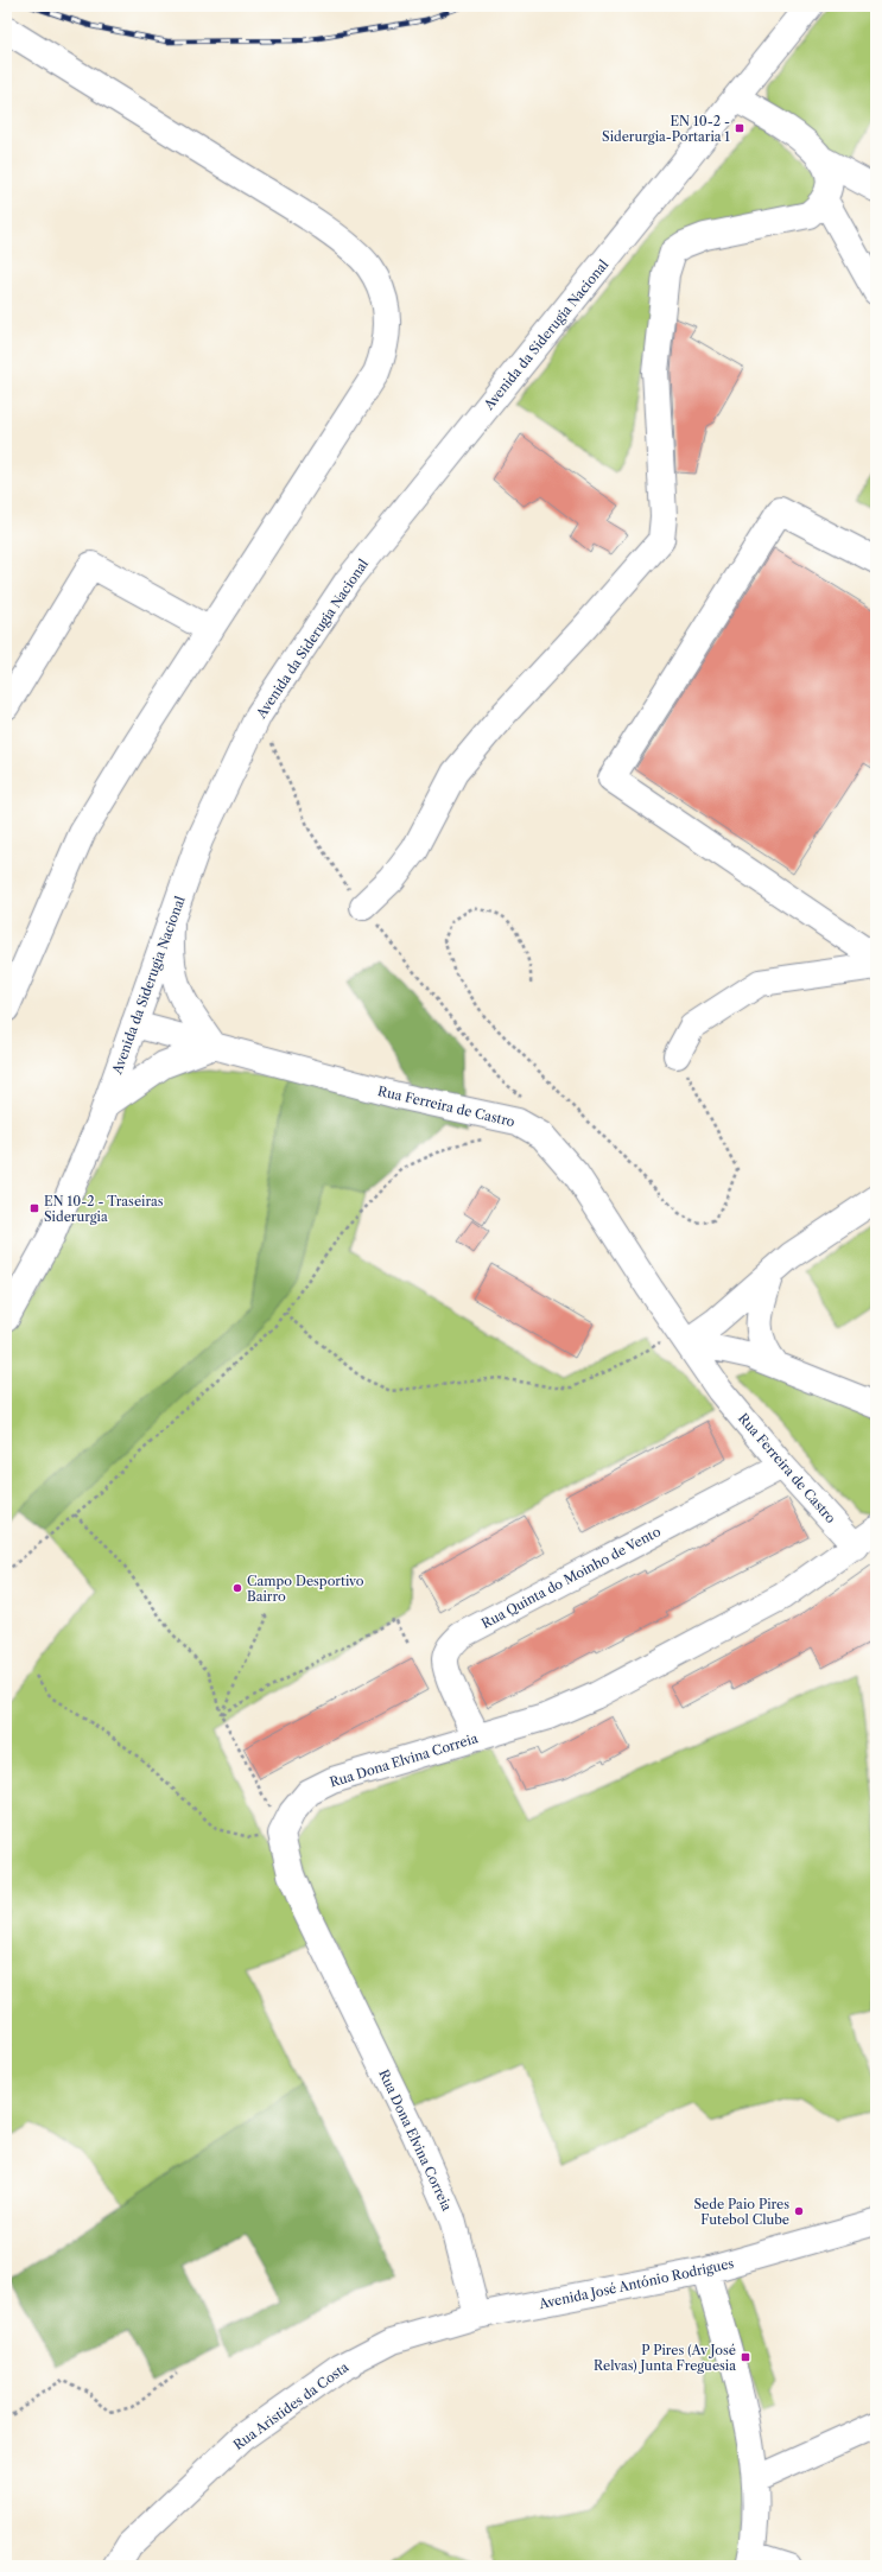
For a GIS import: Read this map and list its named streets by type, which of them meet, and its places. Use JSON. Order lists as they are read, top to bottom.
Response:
{
  "streets": {
    "street": [
      "Avenida da Siderugia Nacional",
      "Rua Ferreira de Castro",
      "Rua Quinta do Moinho de Vento",
      "Rua Dona Elvina Correia",
      "Avenida José António Rodrigues",
      "Rua Aristides da Costa"
    ]
  },
  "crossings": [
    ["Avenida da Siderugia Nacional", "Rua Ferreira de Castro"],
    ["Rua Ferreira de Castro", "Rua Quinta do Moinho de Vento"],
    ["Rua Ferreira de Castro", "Rua Dona Elvina Correia"],
    ["Rua Quinta do Moinho de Vento", "Rua Dona Elvina Correia"],
    ["Rua Dona Elvina Correia", "Avenida José António Rodrigues"],
    ["Rua Dona Elvina Correia", "Rua Aristides da Costa"],
    ["Avenida José António Rodrigues", "Rua Aristides da Costa"]
  ],
  "places": {
    "transit": ["EN 10-2 - Siderurgia-Portaria 1", "EN 10-2 - Traseiras Siderurgia", "P Pires (Av José Relvas) Junta Freguesia"],
    "other": ["Campo Desportivo Bairro", "Sede Paio Pires Futebol Clube"]
  }
}
